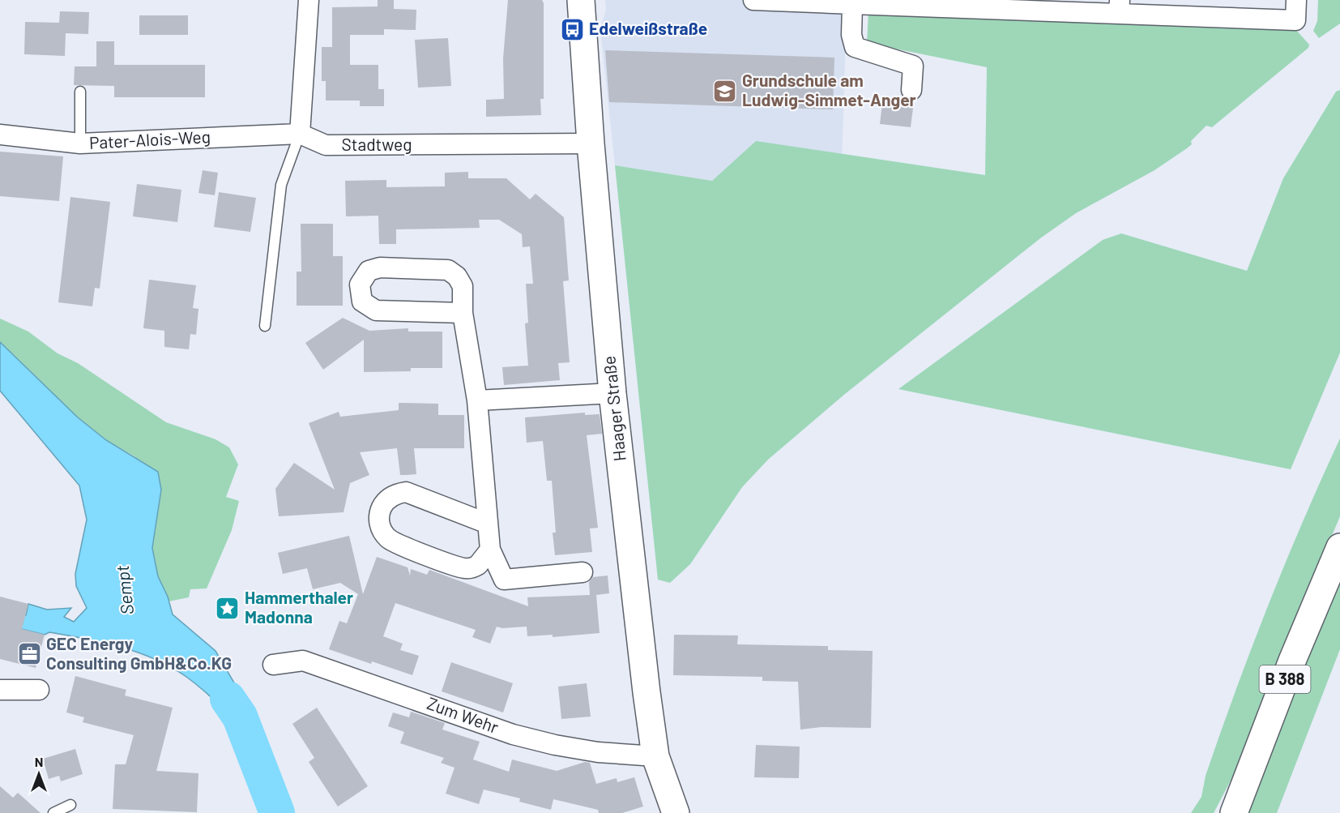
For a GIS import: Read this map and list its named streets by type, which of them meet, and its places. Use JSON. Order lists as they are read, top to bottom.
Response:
{
  "streets": {
    "street": [
      "Pater-Alois-Weg",
      "Stadtweg",
      "Haager Straße",
      "B 388",
      "Zum Wehr"
    ]
  },
  "crossings": [
    ["Pater-Alois-Weg", "Stadtweg"],
    ["Stadtweg", "Haager Straße"],
    ["Haager Straße", "Zum Wehr"]
  ],
  "water": ["Sempt"],
  "places": {
    "bus stop": ["Edelweißstraße"],
    "school or university": ["Grundschule am Ludwig-Simmet-Anger"],
    "place": ["Hammerthaler Madonna"],
    "office": ["GEC Energy Consulting GmbH&Co.KG"]
  },
  "north": "top"
}
